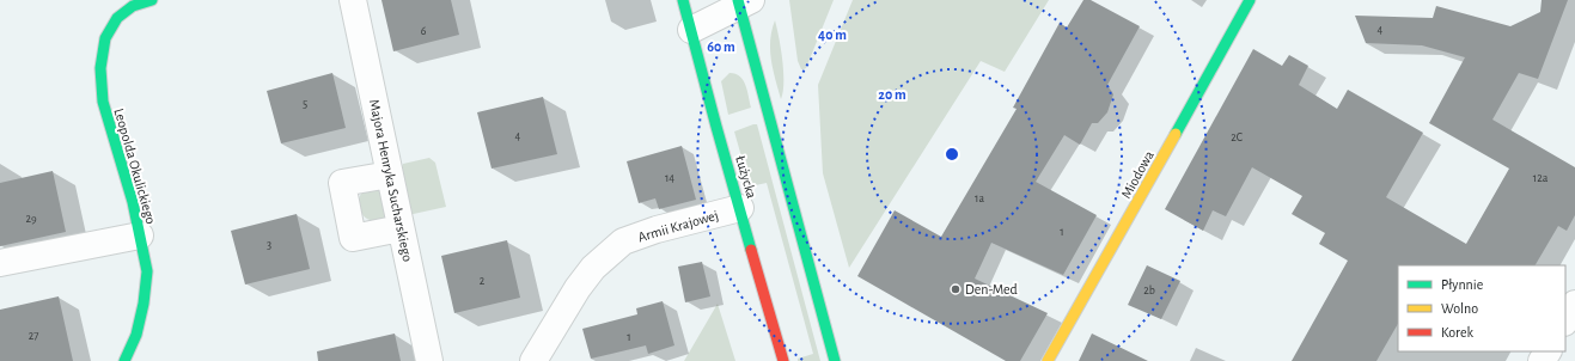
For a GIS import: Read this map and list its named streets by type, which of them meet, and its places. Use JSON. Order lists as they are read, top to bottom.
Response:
{
  "streets": {
    "street": [
      "Leopolda Okulickiego",
      "Miodowa",
      "Łużycka",
      "Majora Henryka Sucharskiego",
      "Armii Krajowej"
    ]
  },
  "crossings": [
    ["Łużycka", "Armii Krajowej"]
  ],
  "places": ["Den-Med"],
  "house_numbers": [
    "4",
    "6",
    "5",
    "4",
    "2C",
    "14",
    "12a",
    "1a",
    "29",
    "1",
    "3",
    "2",
    "2b",
    "27",
    "1"
  ],
  "legend": ["Płynnie", "Wolno", "Korek"],
  "rings": ["40 m", "60 m", "20 m"]
}
